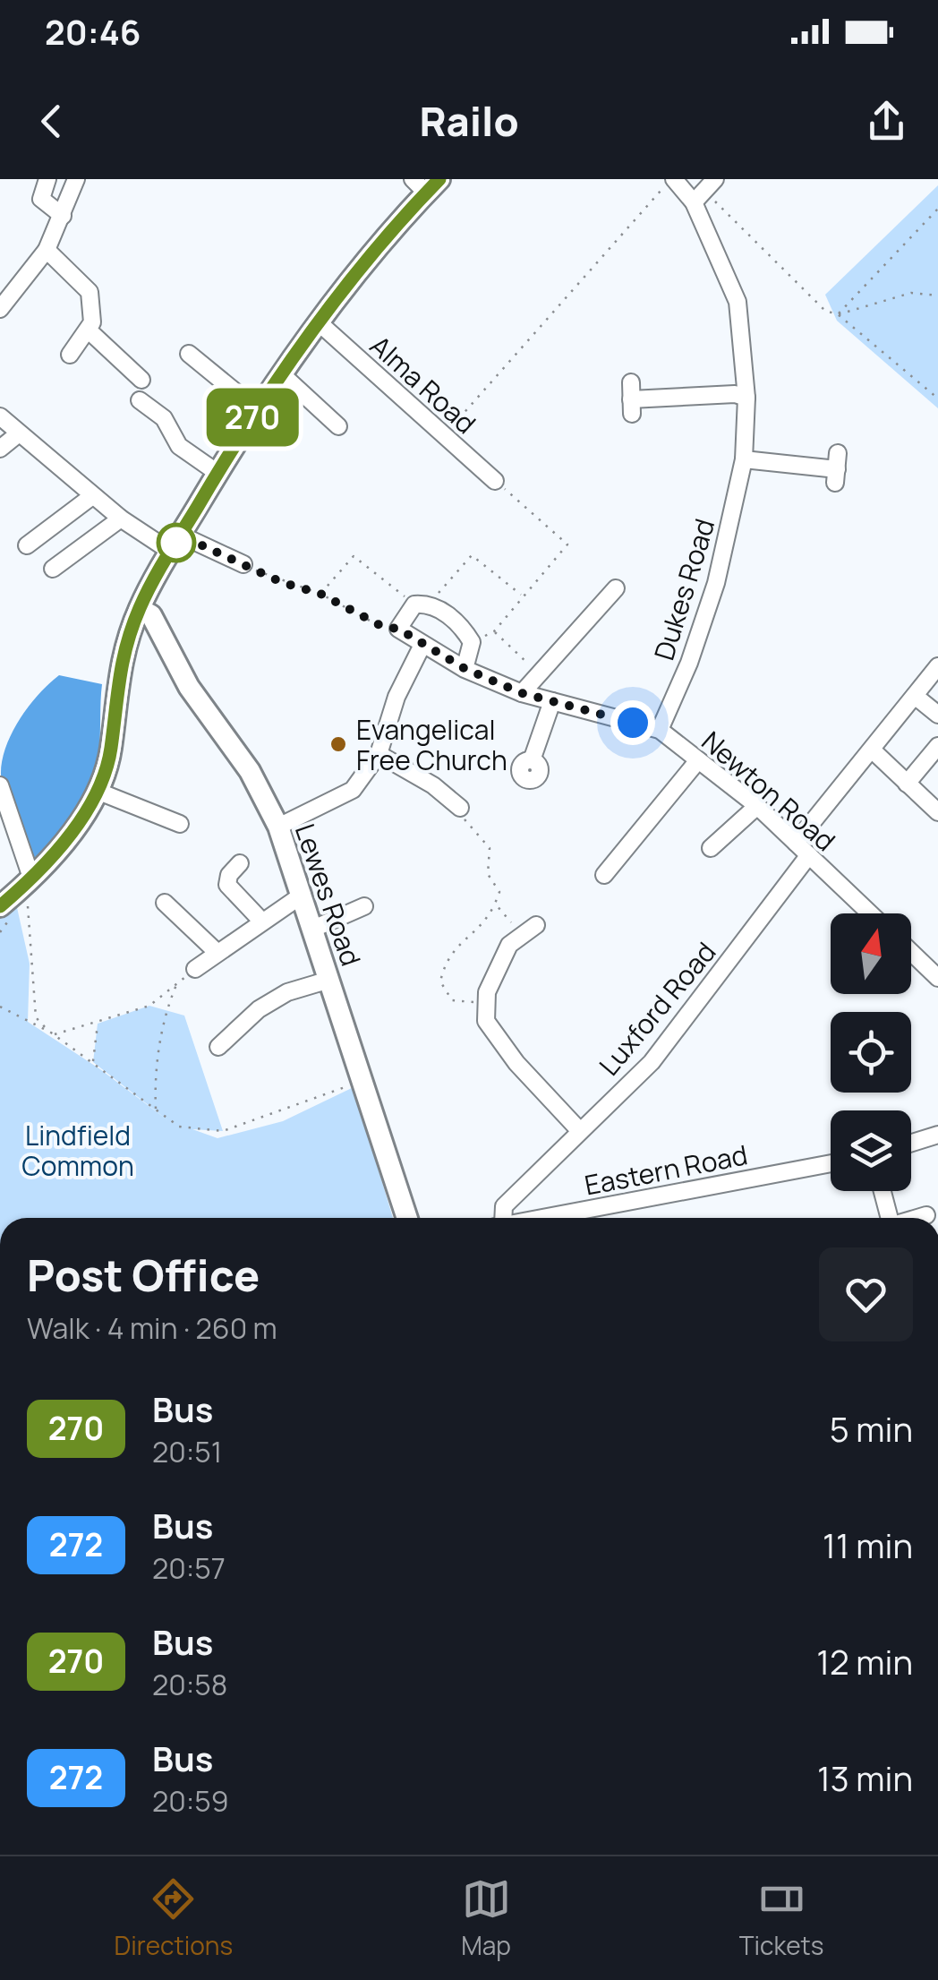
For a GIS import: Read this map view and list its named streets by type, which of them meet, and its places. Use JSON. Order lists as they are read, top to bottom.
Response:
{
  "streets": {
    "main road": ["Lewes Road"],
    "street": [
      "Alma Road",
      "Dukes Road",
      "Newton Road",
      "Luxford Road",
      "Eastern Road"
    ]
  },
  "crossings": [
    ["Dukes Road", "Newton Road"],
    ["Newton Road", "Luxford Road"]
  ],
  "parks": ["Lindfield Common"],
  "places": ["Evangelical Free Church"],
  "lines": ["bus line 270"],
  "north": "top",
  "page": {
    "status": "20:46",
    "header": "Railo",
    "on_map": "270",
    "heading": ["Post Office", "Walk · 4 min · 260 m"],
    "list": [
      {
        "mark": "270",
        "name": "Bus",
        "note": "20:51",
        "value": "5 min"
      },
      {
        "mark": "272",
        "name": "Bus",
        "note": "20:57",
        "value": "11 min"
      },
      {
        "mark": "270",
        "name": "Bus",
        "note": "20:58",
        "value": "12 min"
      },
      {
        "mark": "272",
        "name": "Bus",
        "note": "20:59",
        "value": "13 min"
      }
    ],
    "tabs": ["Directions", "Map", "Tickets"]
  }
}
